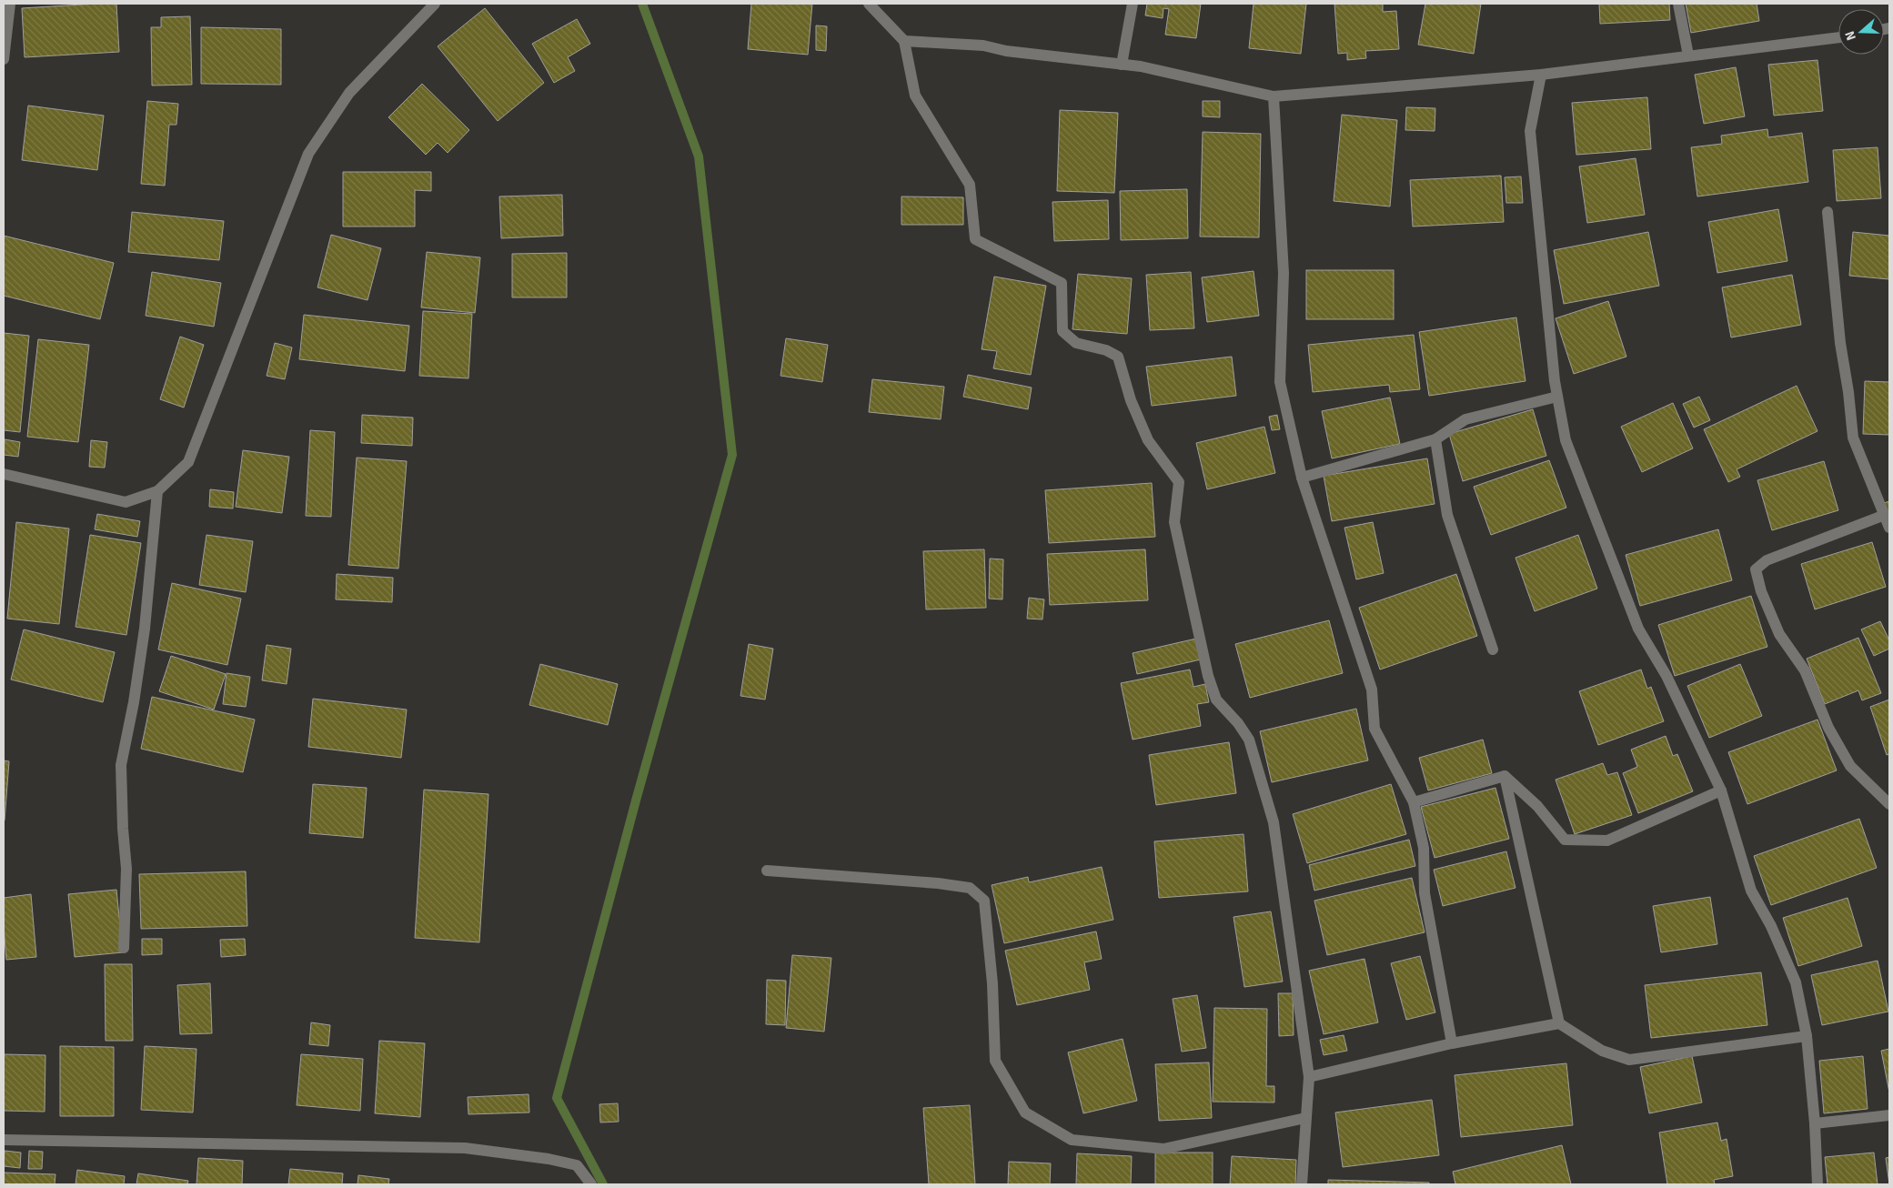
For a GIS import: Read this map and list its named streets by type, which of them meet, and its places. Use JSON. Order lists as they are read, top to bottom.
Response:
{
  "north": "left"
}
